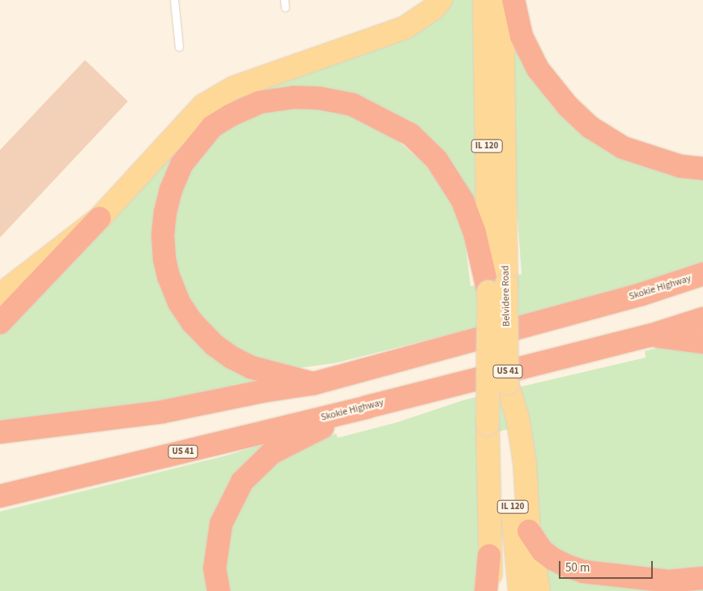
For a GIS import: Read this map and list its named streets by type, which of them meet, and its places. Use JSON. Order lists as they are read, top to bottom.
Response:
{
  "streets": {
    "highway": ["Skokie Highway", "US 41"],
    "main road": ["IL 120", "Belvidere Road"]
  },
  "scale_bar": "50 m"
}
